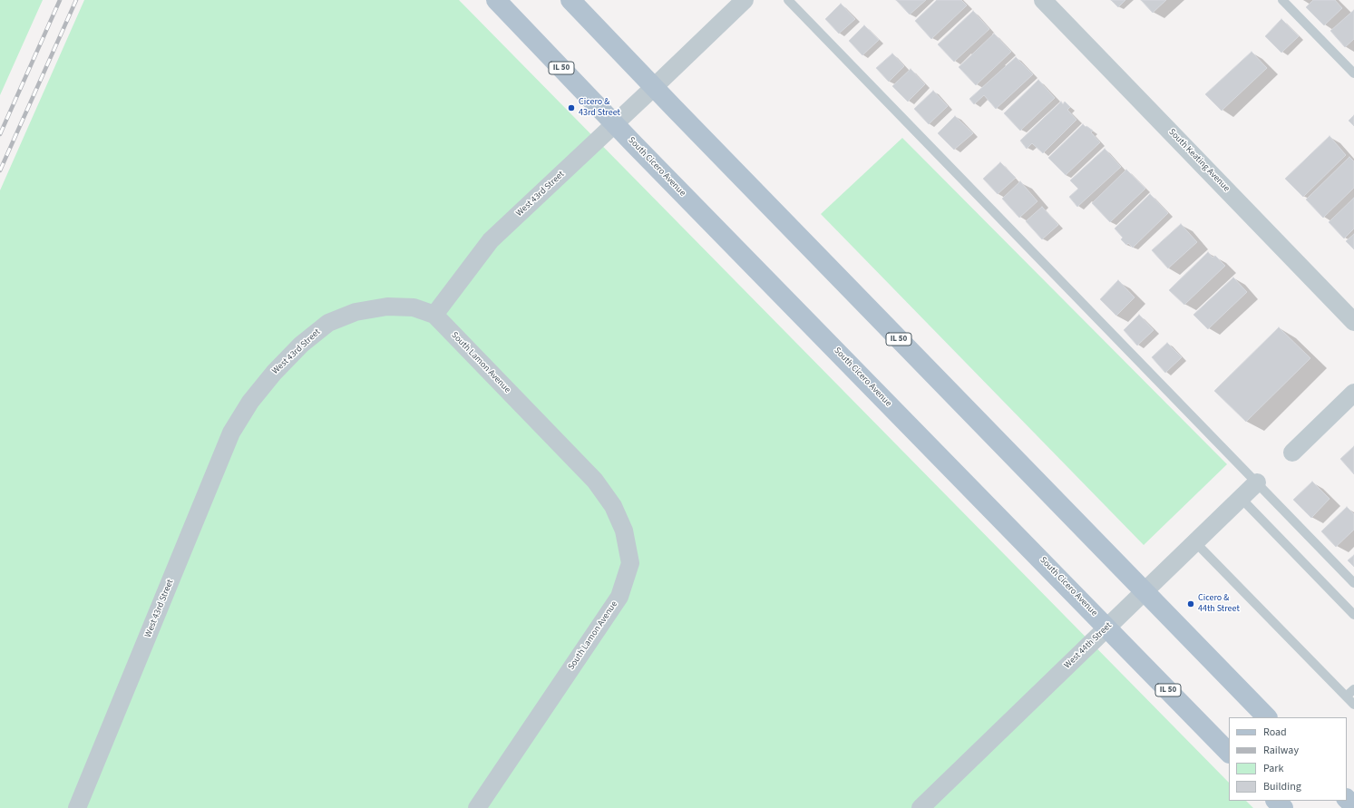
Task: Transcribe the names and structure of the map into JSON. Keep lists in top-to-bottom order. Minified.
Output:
{"streets":{"main road":["IL 50","South Cicero Avenue"],"street":["South Keating Avenue","West 43rd Street","South Lamon Avenue","West 44th Street"]},"crossings":[["IL 50","West 43rd Street"],["IL 50","West 44th Street"],["South Cicero Avenue","West 43rd Street"],["South Cicero Avenue","West 44th Street"],["West 43rd Street","South Lamon Avenue"]],"places":["Cicero & 43rd Street","Cicero & 44th Street"],"legend":["Road","Railway","Park","Building"]}
